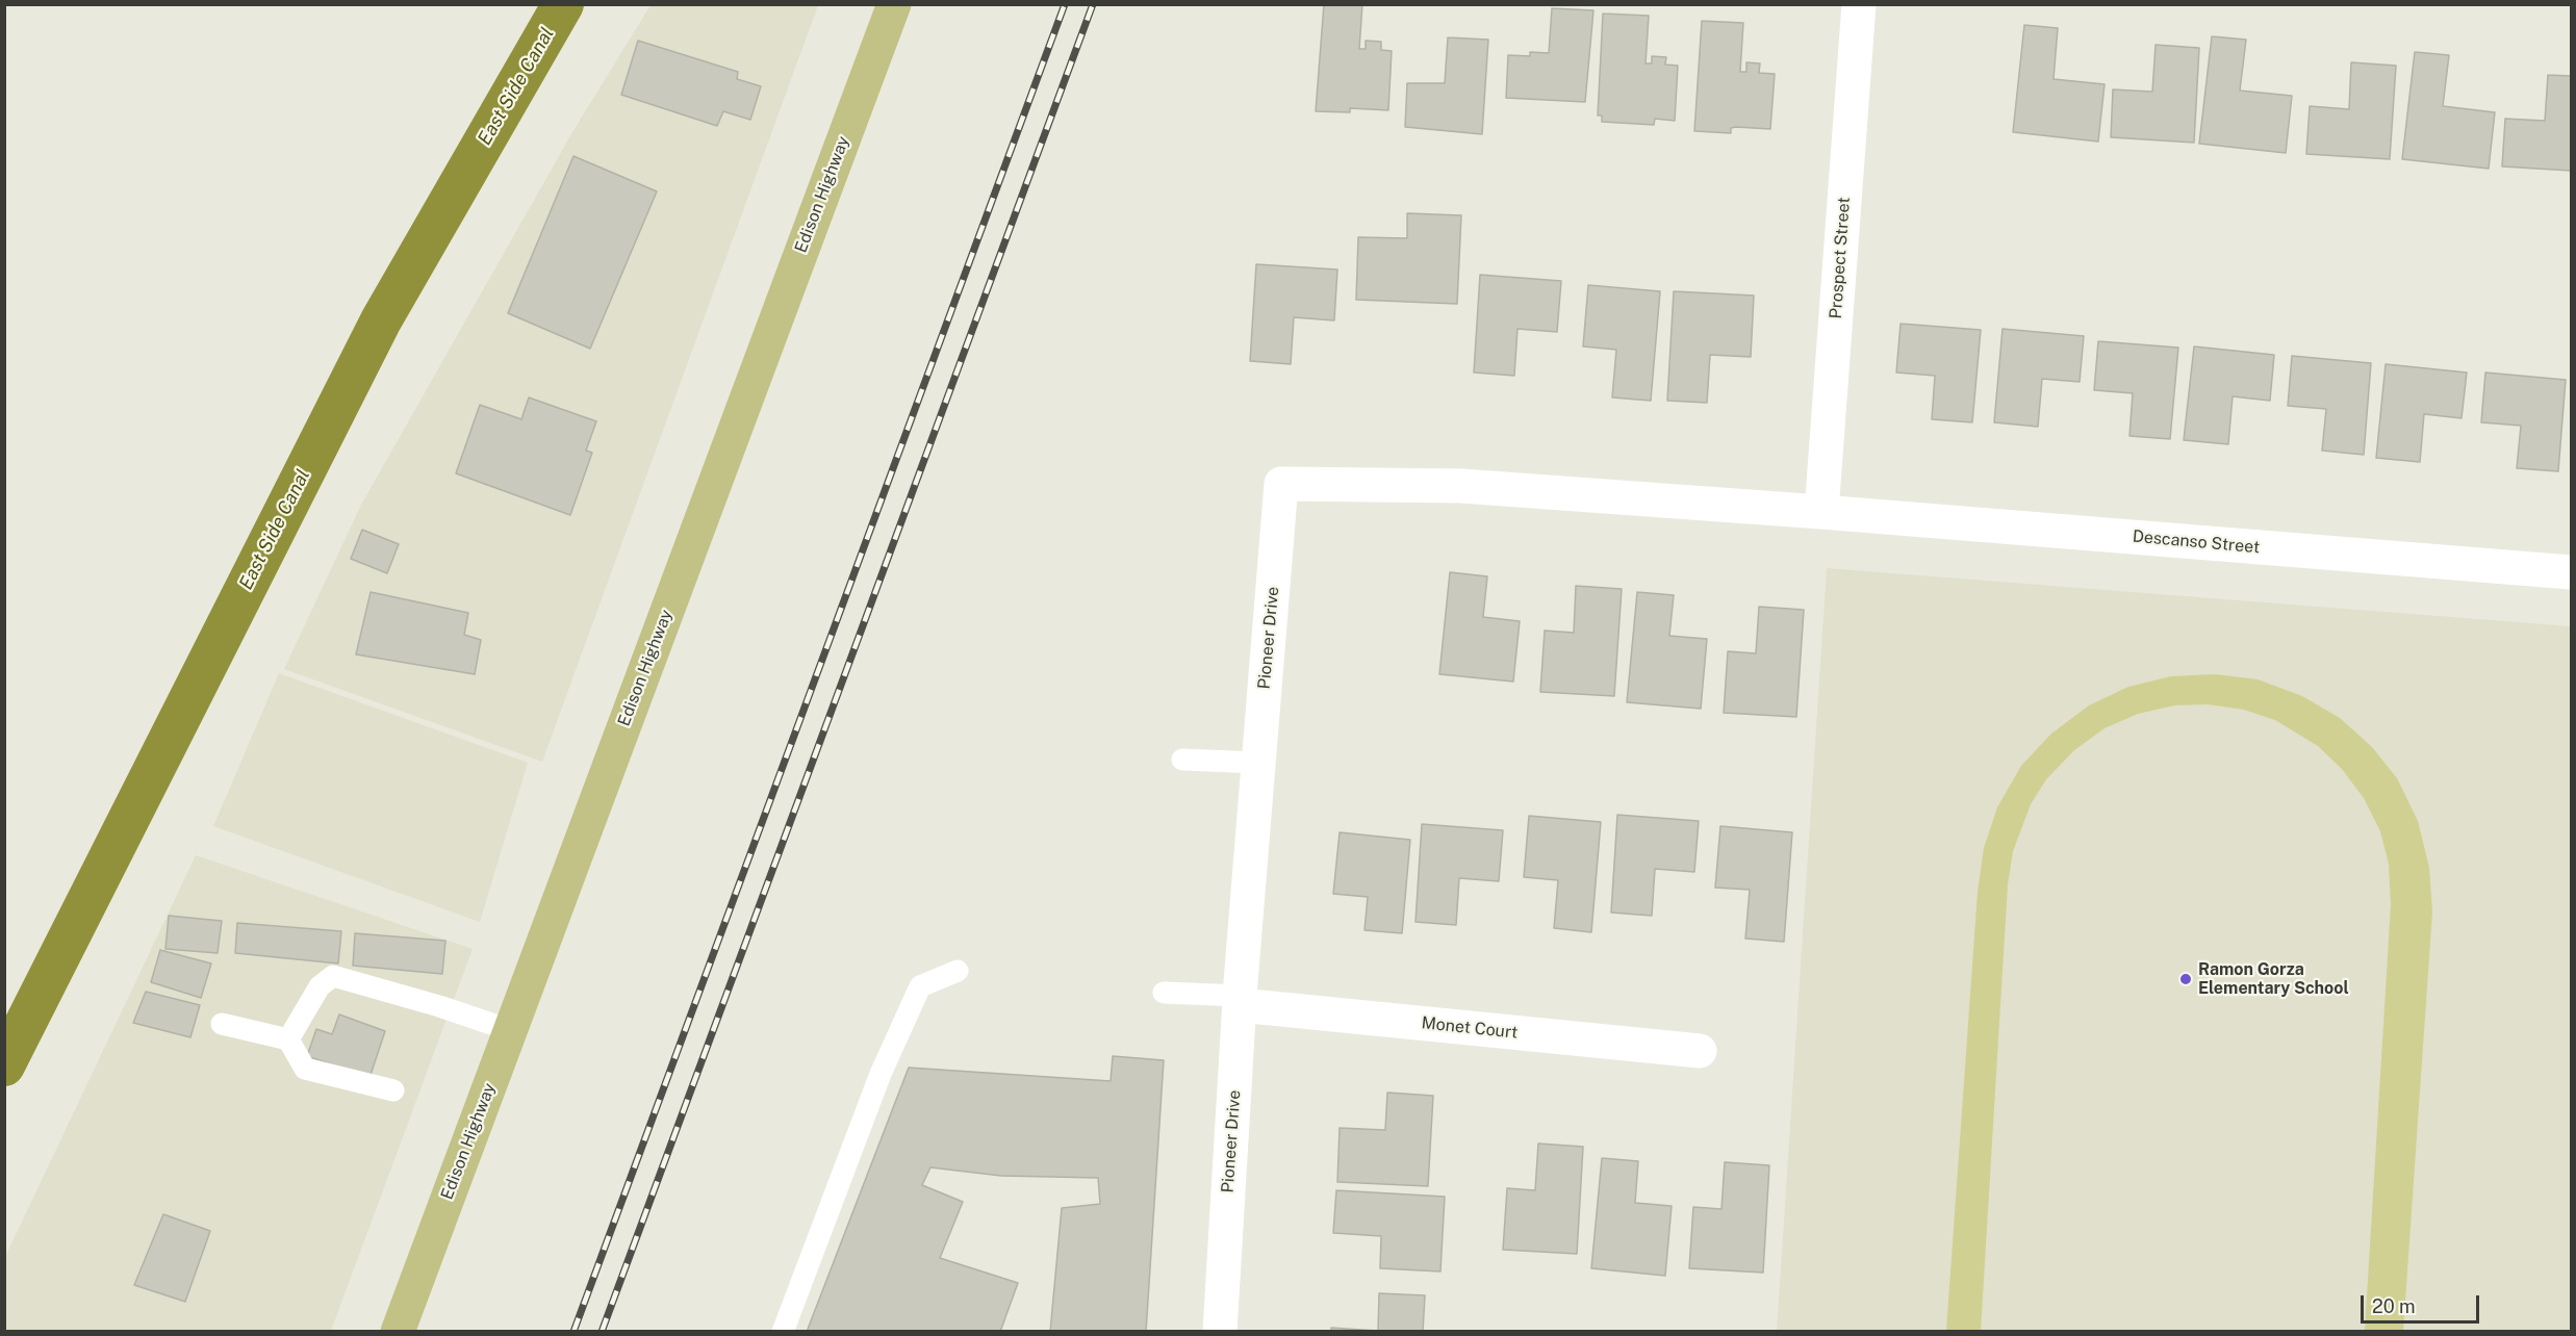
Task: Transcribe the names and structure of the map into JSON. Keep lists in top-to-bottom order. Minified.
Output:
{"streets":{"main road":["Edison Highway"],"street":["Prospect Street","Descanso Street","Pioneer Drive","Monet Court"]},"crossings":[["Prospect Street","Descanso Street"],["Prospect Street","Pioneer Drive"],["Descanso Street","Pioneer Drive"],["Pioneer Drive","Monet Court"]],"water":["East Side Canal"],"places":["Ramon Gorza Elementary School"],"scale_bar":"20 m"}
